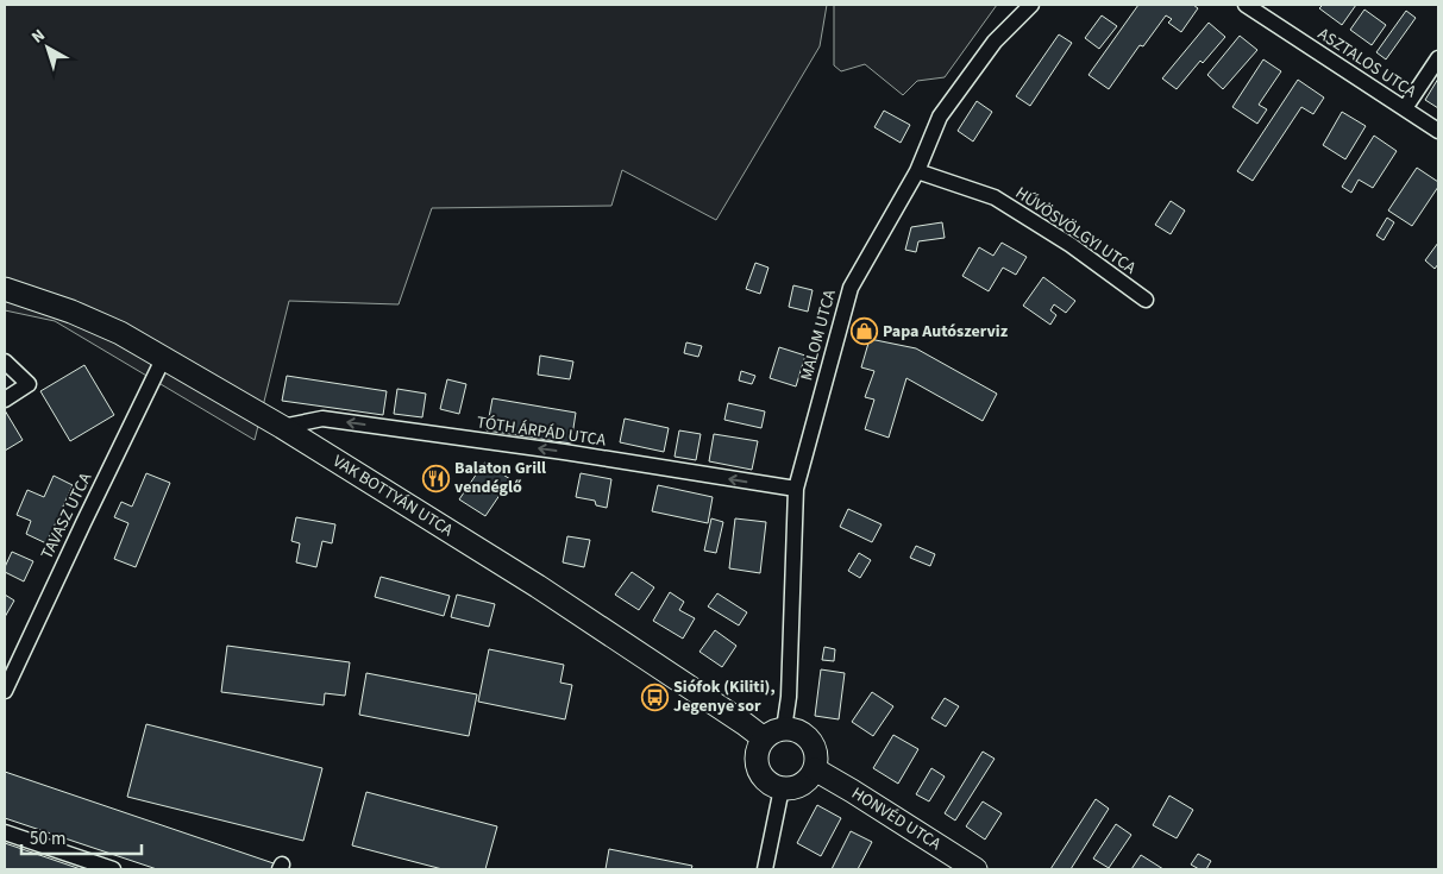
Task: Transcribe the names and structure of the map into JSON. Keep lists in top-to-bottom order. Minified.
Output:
{"streets":{"main road":["VAK BOTTYÁN UTCA","HONVÉD UTCA"],"street":["ASZTALOS UTCA","HŰVÖSVÖLGYI UTCA","MALOM UTCA","TÓTH ÁRPÁD UTCA","TAVASZ UTCA"]},"crossings":[["HŰVÖSVÖLGYI UTCA","MALOM UTCA"],["MALOM UTCA","TÓTH ÁRPÁD UTCA"],["MALOM UTCA","VAK BOTTYÁN UTCA"],["MALOM UTCA","HONVÉD UTCA"],["TÓTH ÁRPÁD UTCA","VAK BOTTYÁN UTCA"],["VAK BOTTYÁN UTCA","TAVASZ UTCA"],["VAK BOTTYÁN UTCA","HONVÉD UTCA"]],"one_way":["TÓTH ÁRPÁD UTCA"],"places":{"shop":["Papa Autószerviz"],"restaurant":["Balaton Grill vendéglő"],"bus stop":["Siófok (Kiliti), Jegenye sor"]},"scale_bar":"50 m","north":"top left"}
